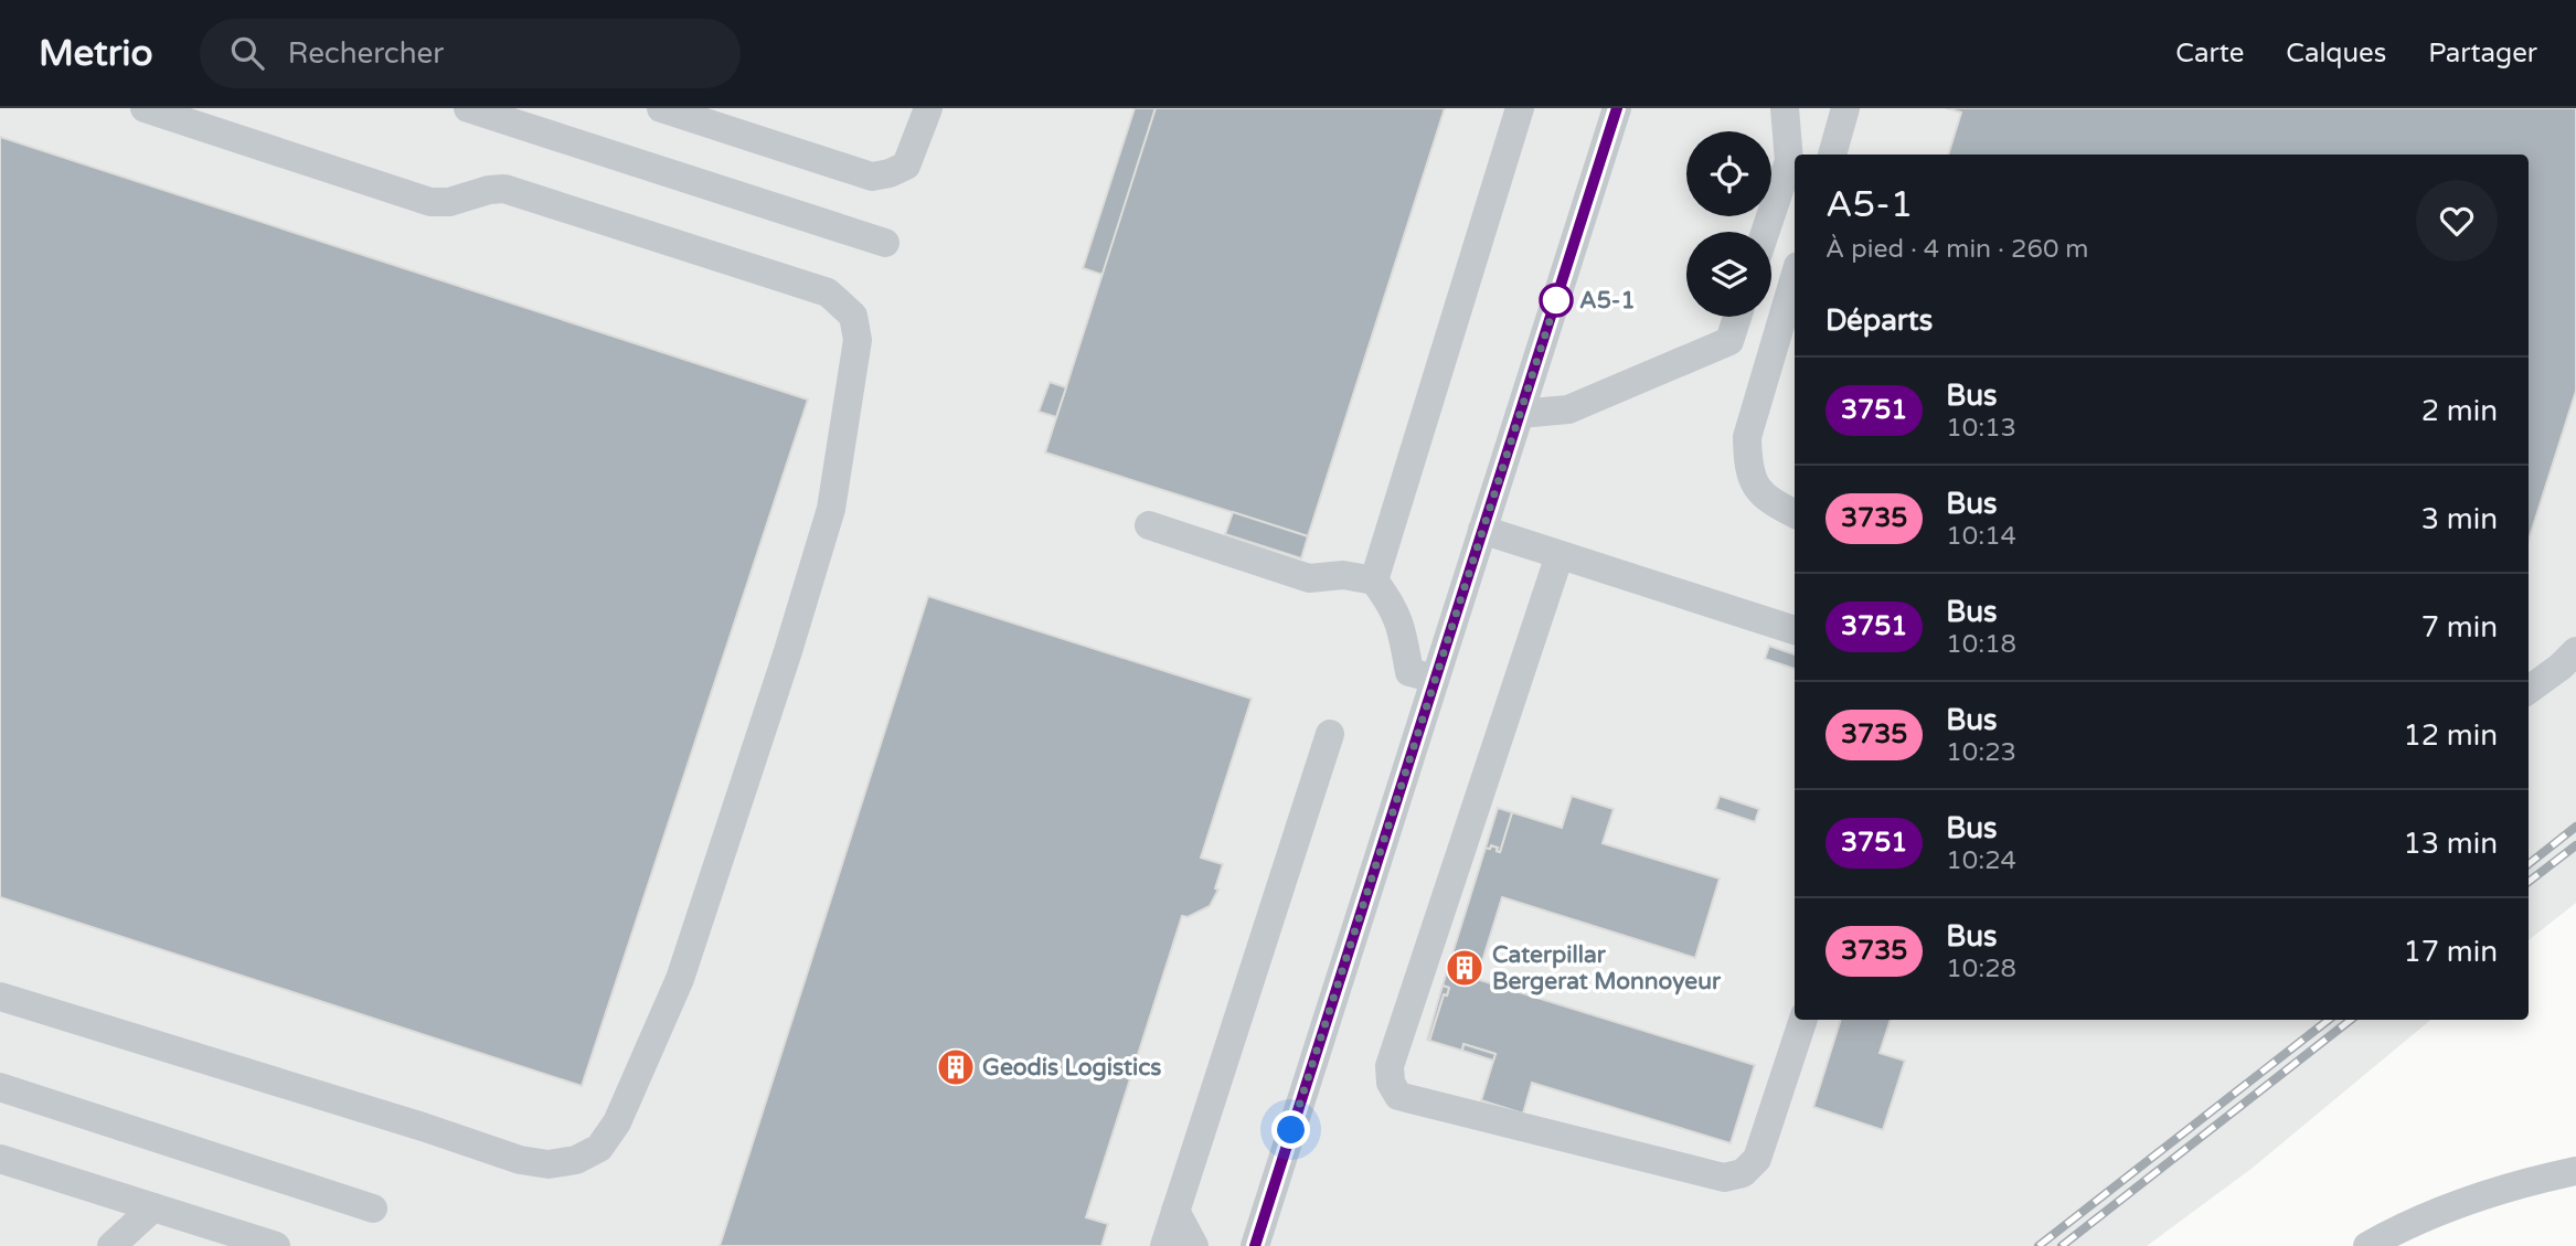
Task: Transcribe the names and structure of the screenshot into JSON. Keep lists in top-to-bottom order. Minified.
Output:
{"places":{"other":["A5-1"],"building":["Caterpillar Bergerat Monnoyeur","Geodis Logistics"]},"lines":["bus line 3751"],"page":{"header":"Metrio","search":"Rechercher","nav":["Carte","Calques","Partager"],"heading":[["A5-1","À pied · 4 min · 260 m"],"Départs"],"list":[{"mark":"3751","name":"Bus","note":"10:13","value":"2 min"},{"mark":"3735","name":"Bus","note":"10:14","value":"3 min"},{"mark":"3751","name":"Bus","note":"10:18","value":"7 min"},{"mark":"3735","name":"Bus","note":"10:23","value":"12 min"},{"mark":"3751","name":"Bus","note":"10:24","value":"13 min"},{"mark":"3735","name":"Bus","note":"10:28","value":"17 min"}]}}
